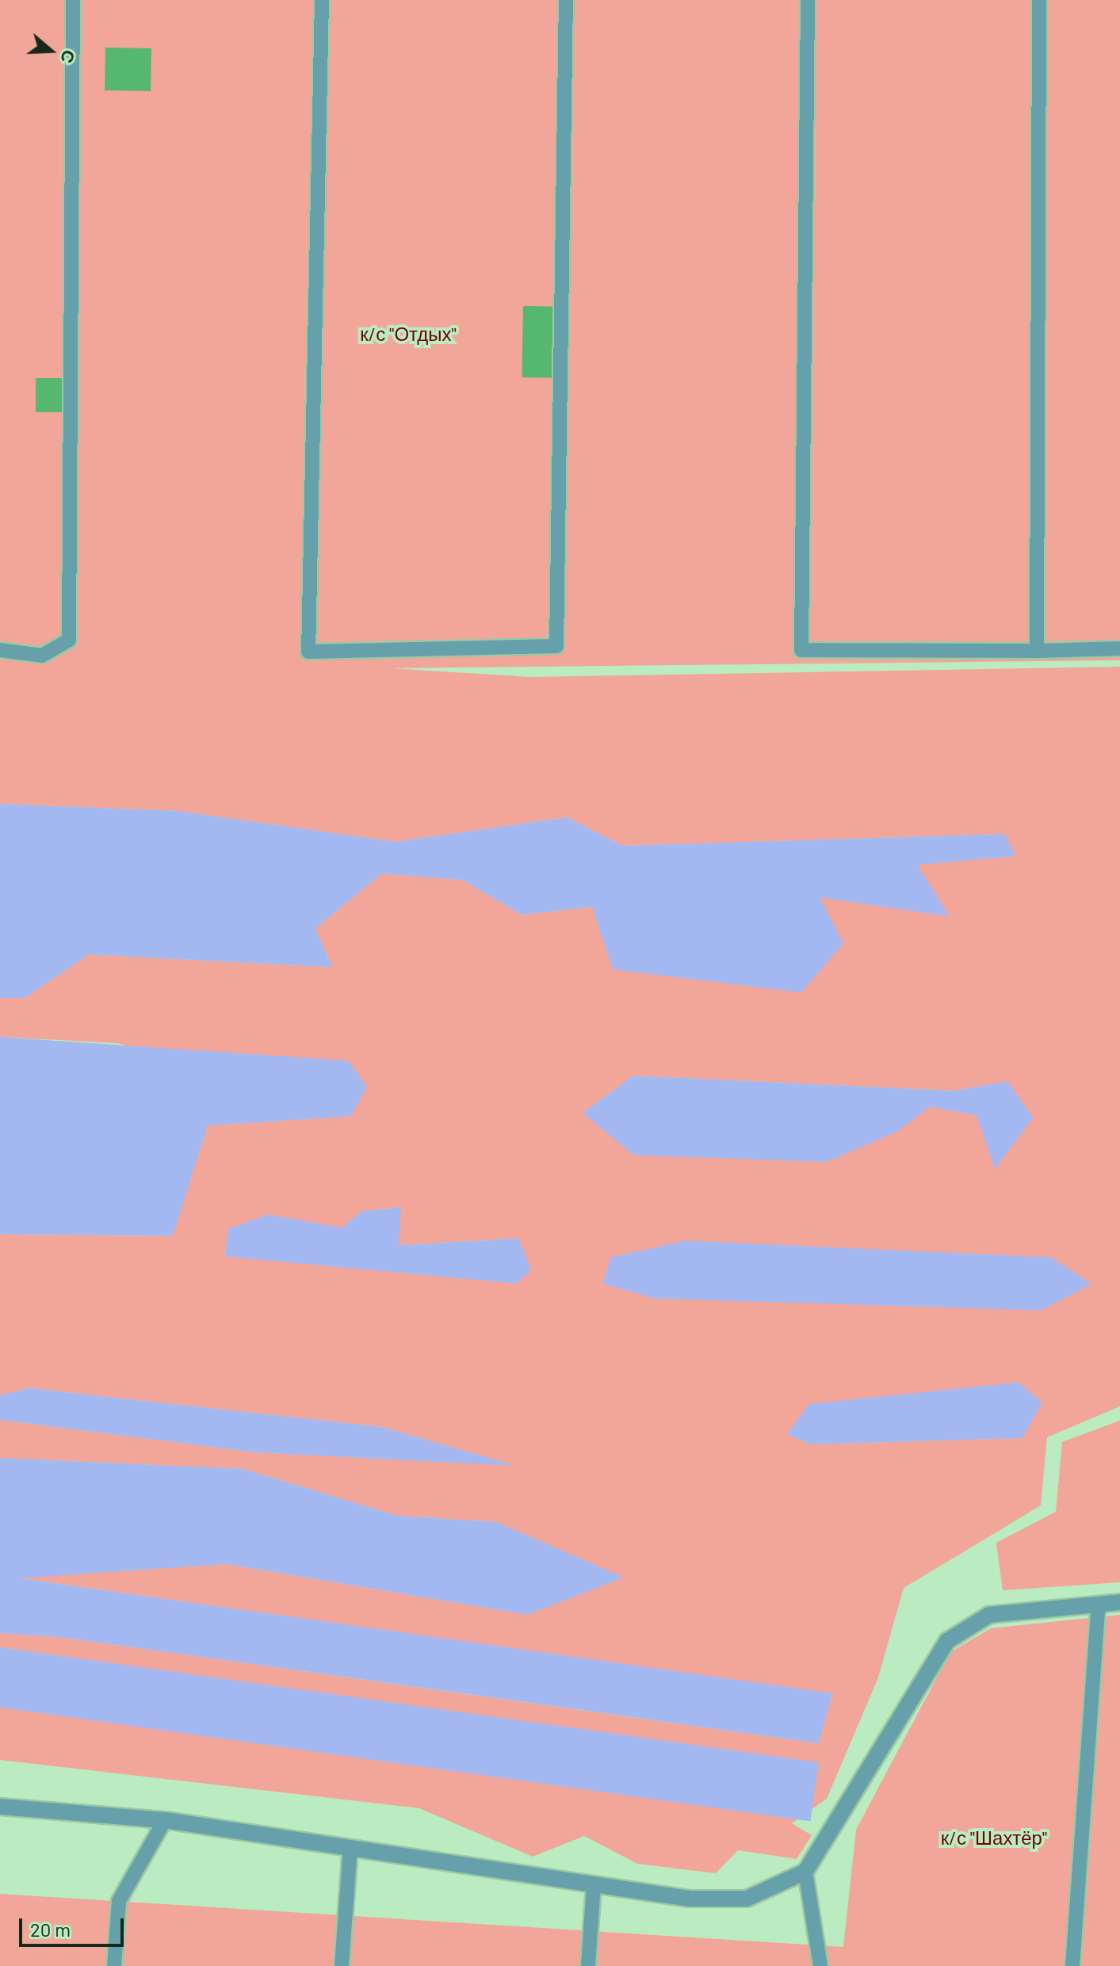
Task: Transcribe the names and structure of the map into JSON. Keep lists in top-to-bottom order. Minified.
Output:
{"parks":["к/с \"Отдых\"","к/с \"Шахтёр\""],"scale_bar":"20 m","north":"right"}
